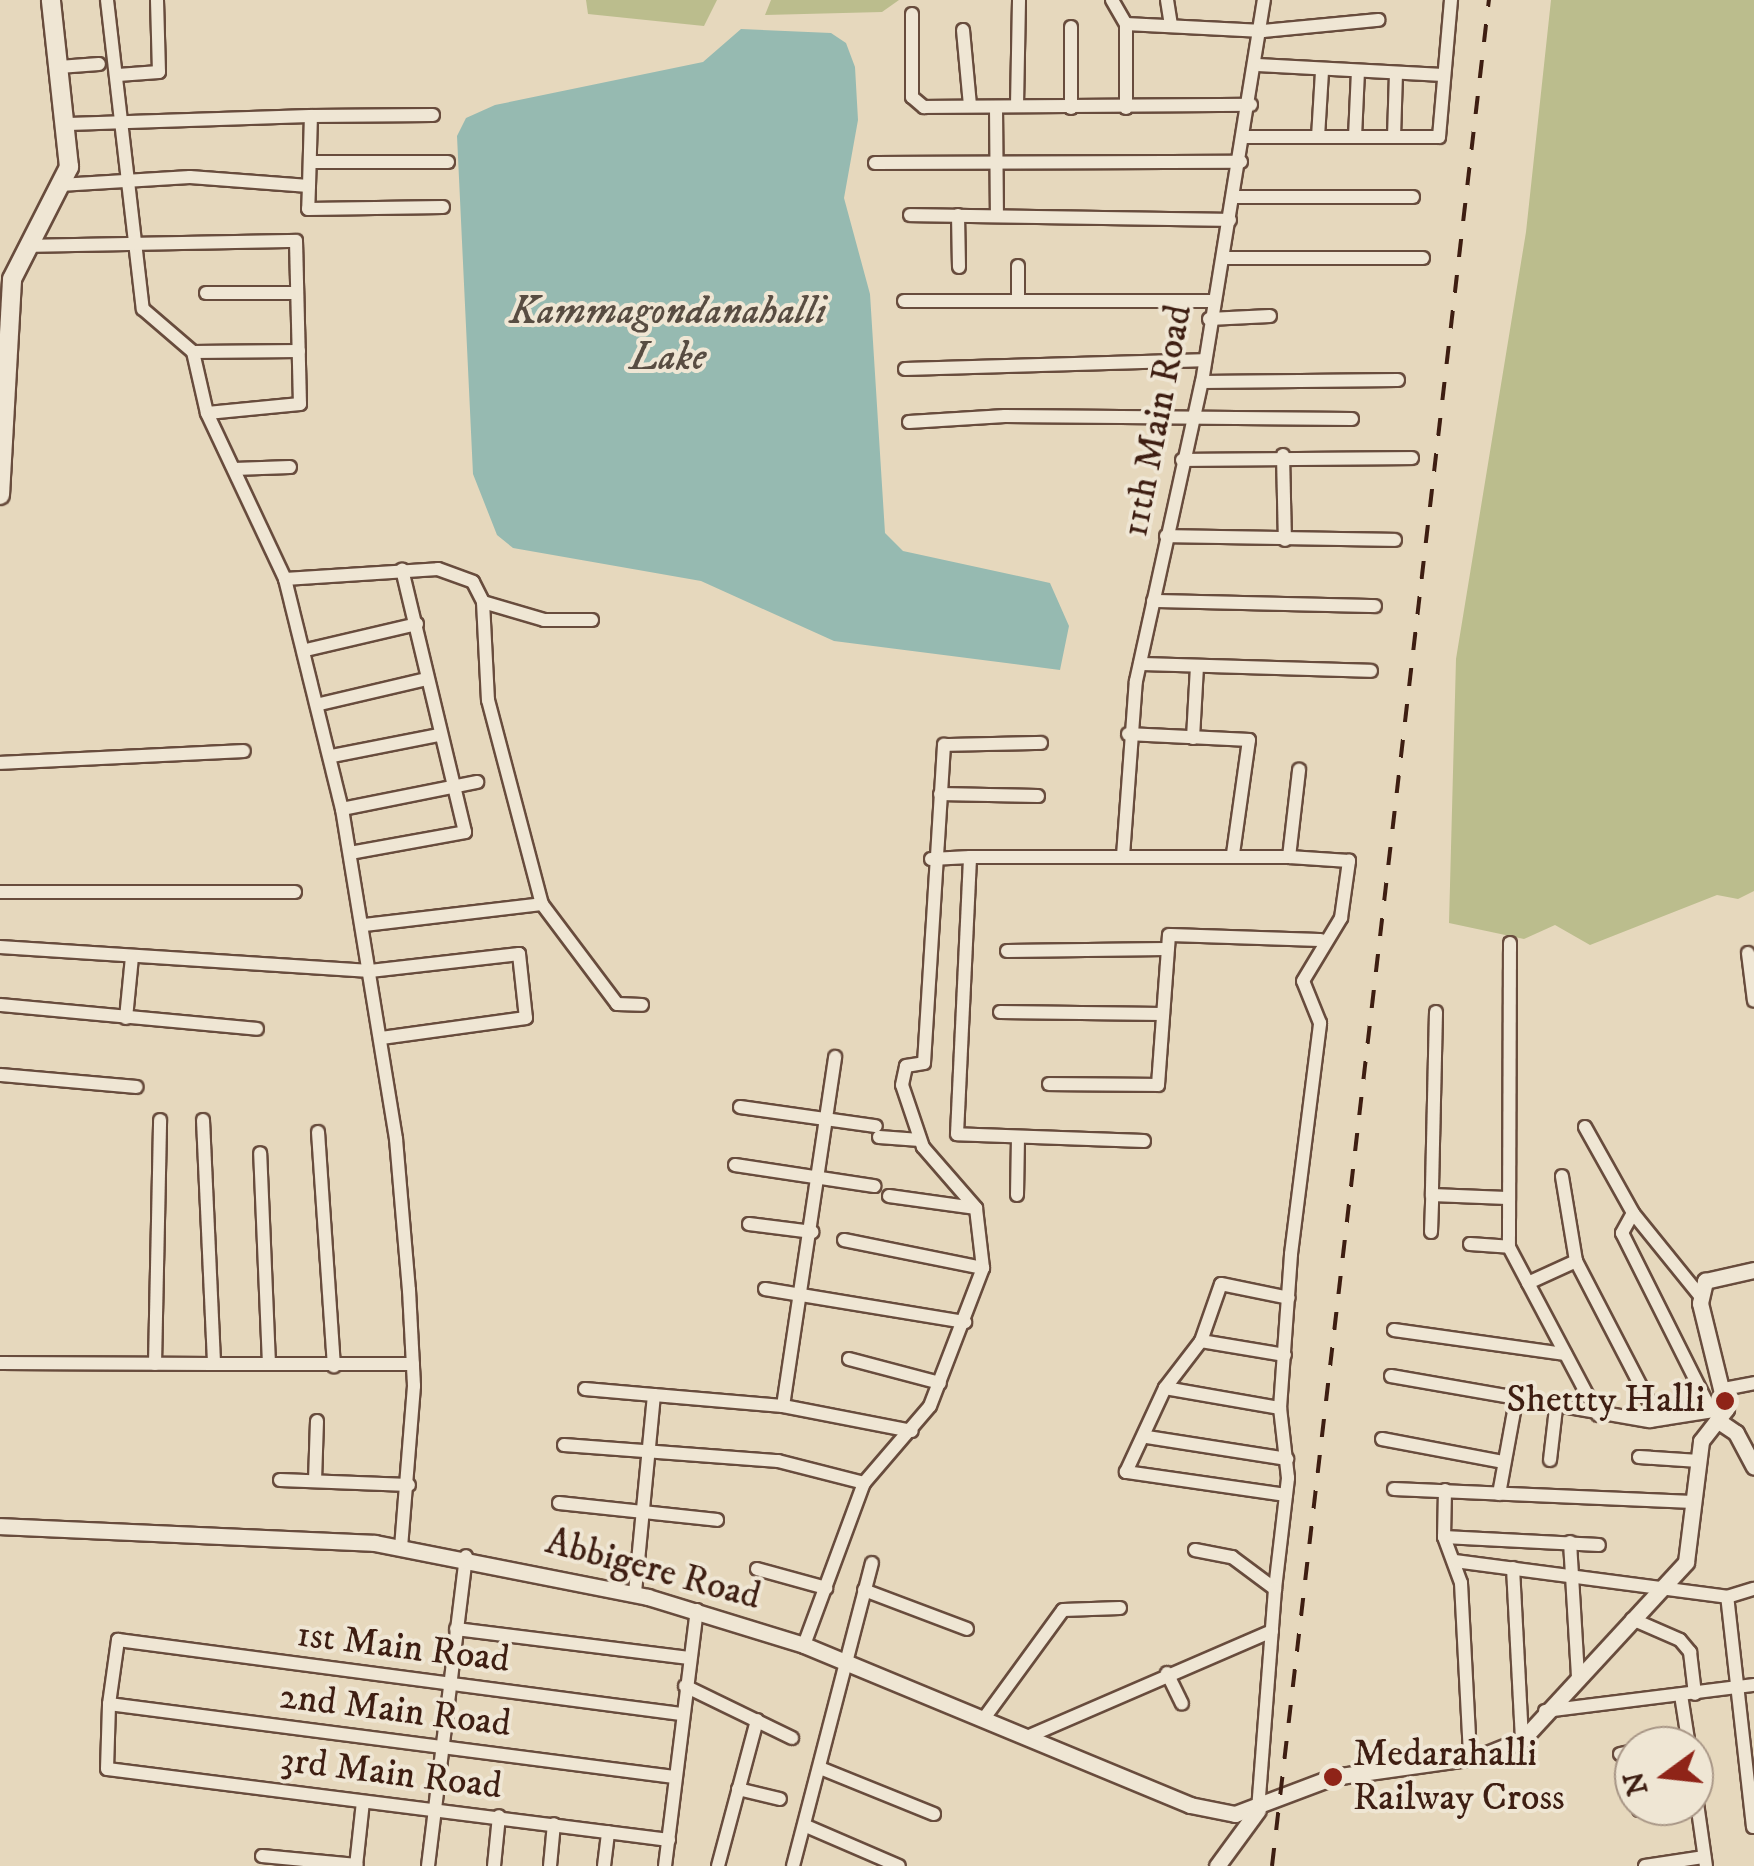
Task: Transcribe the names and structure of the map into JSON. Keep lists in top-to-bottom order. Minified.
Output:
{"streets":{"street":["11th Main Road","Abbigere Road","1st Main Road","2nd Main Road","3rd Main Road"]},"crossings":[["1st Main Road","2nd Main Road"],["1st Main Road","3rd Main Road"],["2nd Main Road","3rd Main Road"]],"water":["Kammagondanahalli Lake"],"places":["Shettty Halli","Medarahalli Railway Cross"],"north":"left"}
